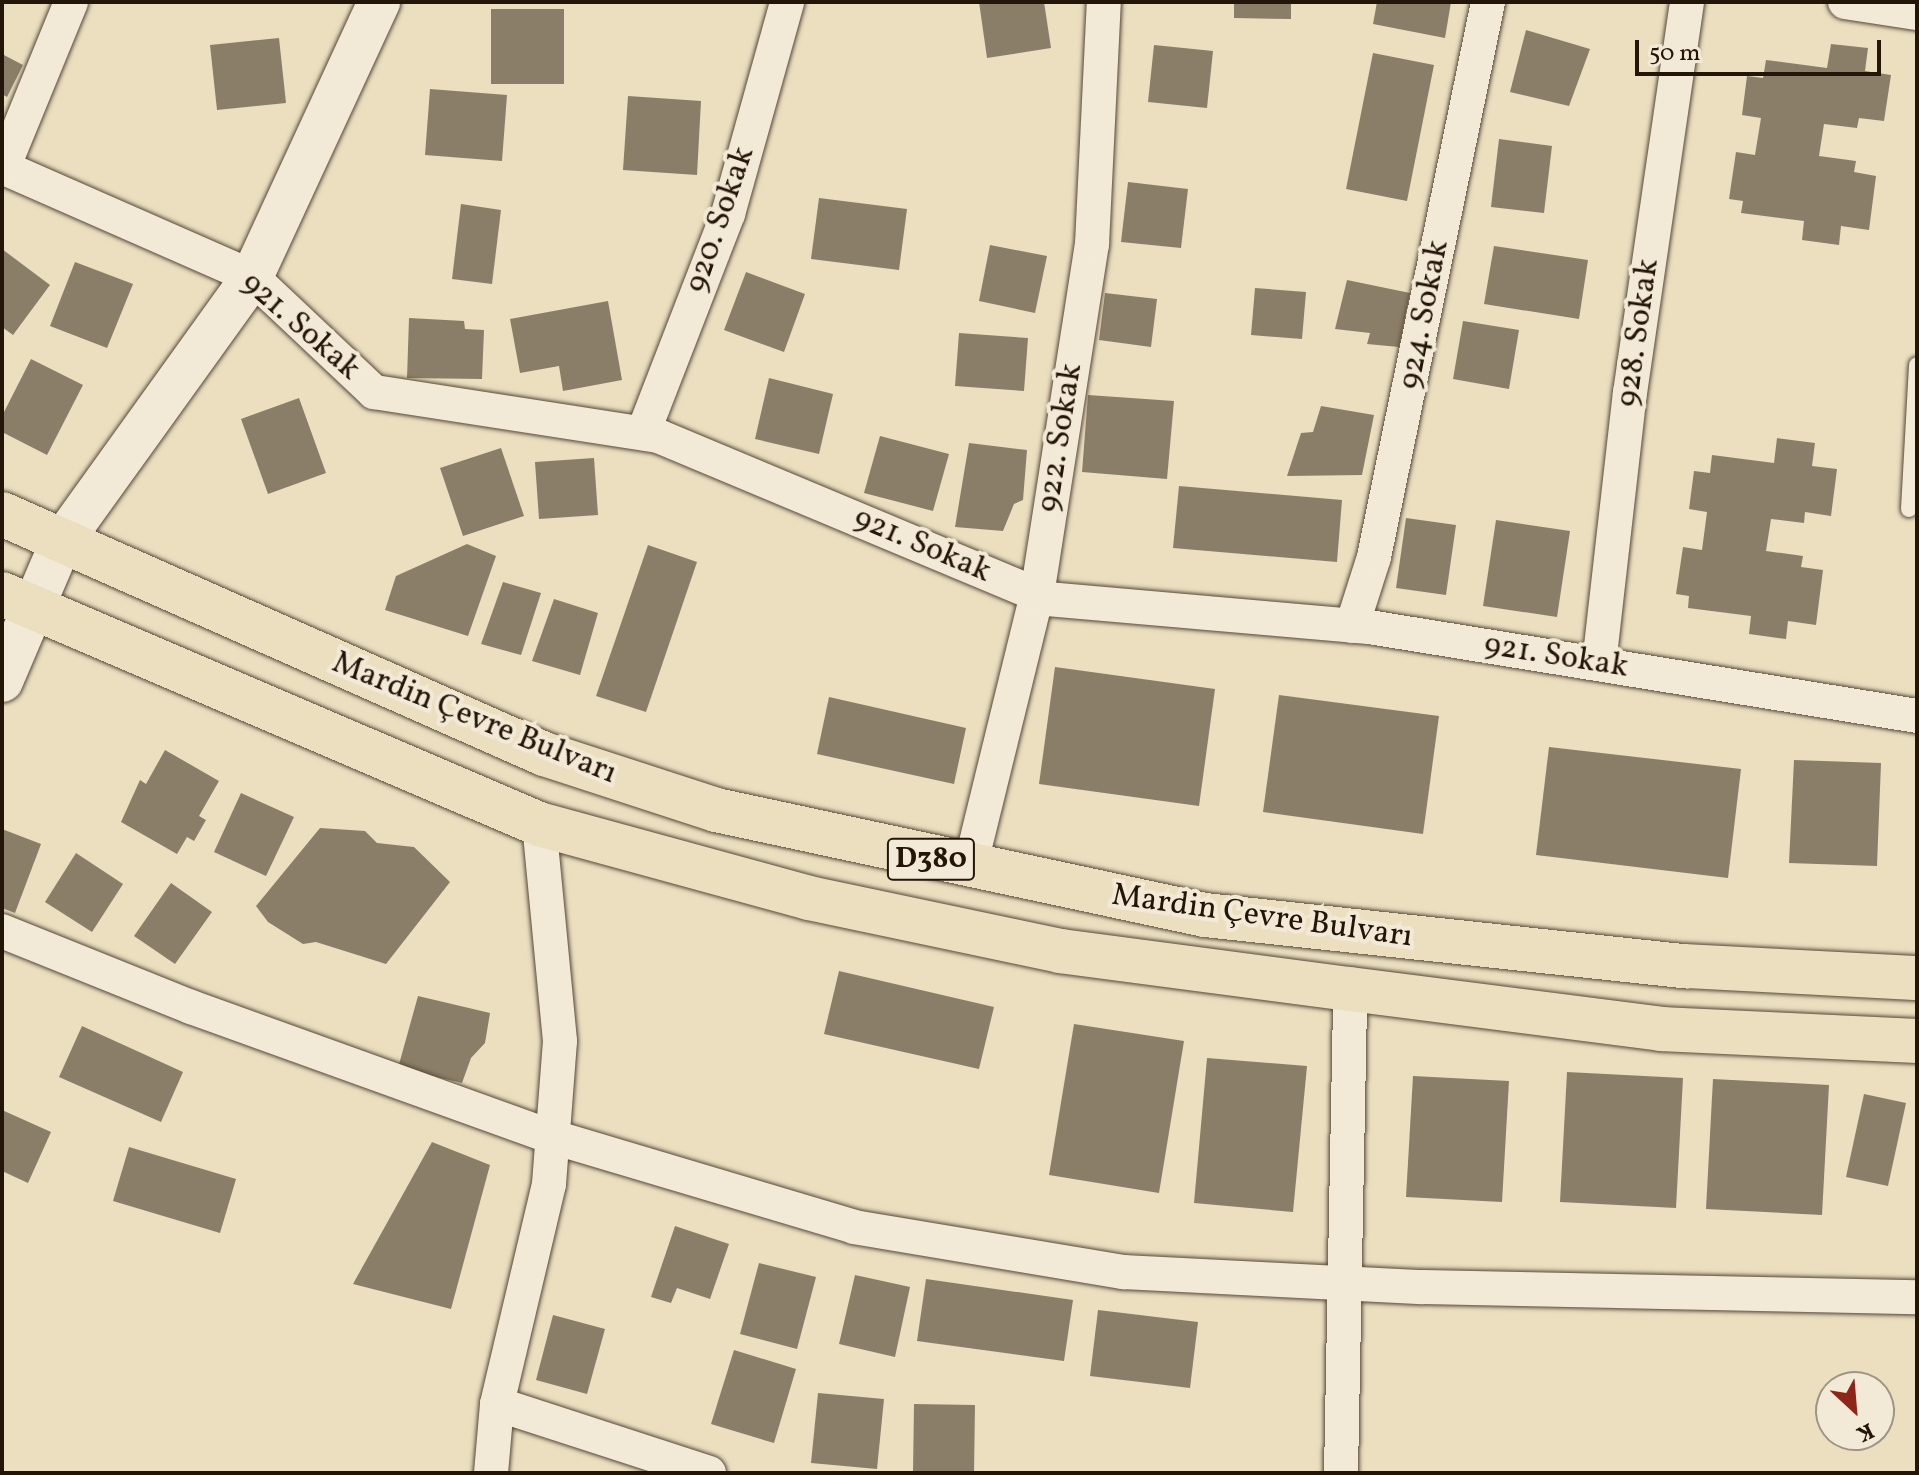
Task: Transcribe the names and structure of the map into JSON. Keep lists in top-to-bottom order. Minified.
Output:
{"streets":{"main road":["Mardin Çevre Bulvarı","D380"],"street":["920. Sokak","924. Sokak","921. Sokak","928. Sokak","922. Sokak"]},"crossings":[["920. Sokak","921. Sokak"],["924. Sokak","921. Sokak"],["921. Sokak","928. Sokak"],["921. Sokak","922. Sokak"],["922. Sokak","Mardin Çevre Bulvarı"]],"scale_bar":"50 m","north":"bottom right"}
